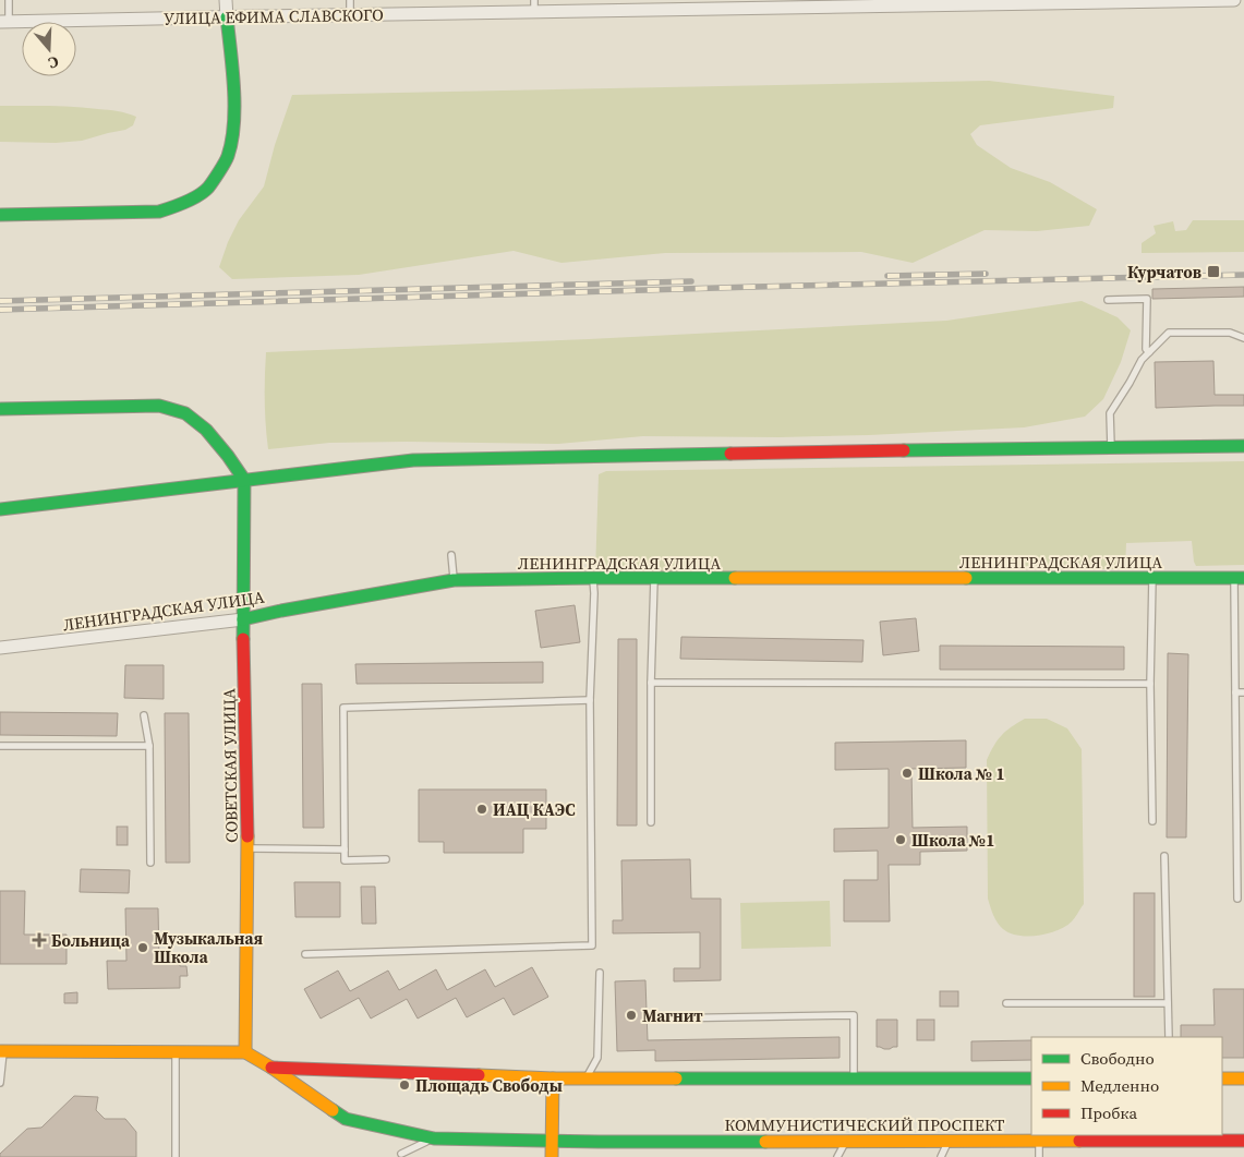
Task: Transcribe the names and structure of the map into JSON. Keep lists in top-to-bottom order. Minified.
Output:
{"streets":{"main road":["ЛЕНИНГРАДСКАЯ УЛИЦА","СОВЕТСКАЯ УЛИЦА","КОММУНИСТИЧЕСКИЙ ПРОСПЕКТ"],"street":["УЛИЦА ЕФИМА СЛАВСКОГО"]},"crossings":[["ЛЕНИНГРАДСКАЯ УЛИЦА","СОВЕТСКАЯ УЛИЦА"],["СОВЕТСКАЯ УЛИЦА","КОММУНИСТИЧЕСКИЙ ПРОСПЕКТ"]],"places":{"transit":["Курчатов"],"other":["Школа № 1","ИАЦ КАЭС","Школа №1","Музыкальная Школа","Магнит","Площадь Свободы"],"health":["Больница"]},"legend":["Свободно","Медленно","Пробка"],"north":"bottom"}
